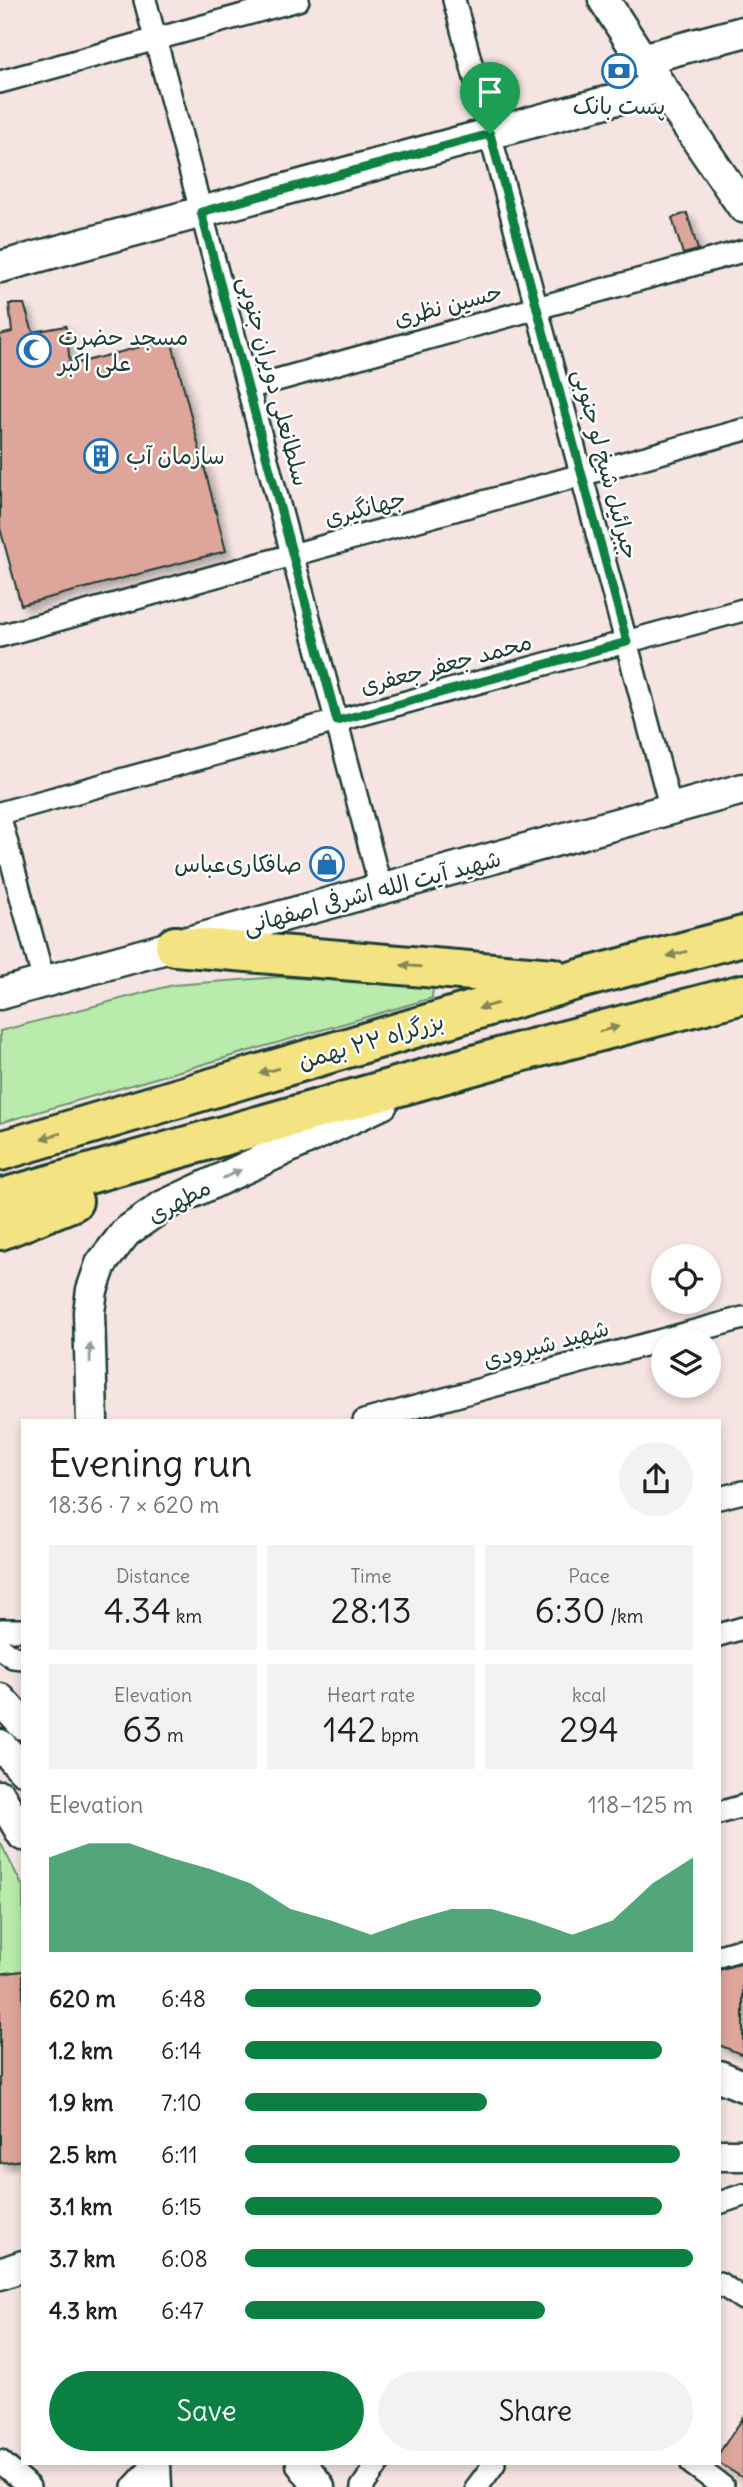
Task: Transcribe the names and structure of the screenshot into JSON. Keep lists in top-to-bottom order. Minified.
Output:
{"streets":{"highway":["بزرگراه ۲۲ بهمن"],"main road":["شهید آیت الله اشرفی اصفهانی","مطهری"],"street":["حسین نظری","سلطانعلی دویران جنوبی","جبرائیل شیخ لو جنوبی","جهانگیری","محمد جعفر جعفری","شهید شیرودی"]},"crossings":[["حسین نظری","سلطانعلی دویران جنوبی"],["حسین نظری","جبرائیل شیخ لو جنوبی"],["سلطانعلی دویران جنوبی","جهانگیری"],["سلطانعلی دویران جنوبی","محمد جعفر جعفری"],["سلطانعلی دویران جنوبی","شهید آیت الله اشرفی اصفهانی"],["جبرائیل شیخ لو جنوبی","جهانگیری"],["جبرائیل شیخ لو جنوبی","محمد جعفر جعفری"],["جبرائیل شیخ لو جنوبی","شهید آیت الله اشرفی اصفهانی"]],"one_way":["مطهری"],"places":{"bank":["پست بانک"],"mosque":["مسجد حضرت علی اکبر"],"building":["سازمان آب"],"shop":["صافکاری‌عباس"]},"page":{"heading":["Evening run","18:36 · 7 × 620 m"],"stats":[["Distance","4.34 km"],["Time","28:13"],["Pace","6:30 /km"],["Elevation","63 m"],["Heart rate","142 bpm"],["kcal","294"]],"chart":["Elevation","118–125 m"],"list":[{"name":"620 m","note":"6:48"},{"name":"1.2 km","note":"6:14"},{"name":"1.9 km","note":"7:10"},{"name":"2.5 km","note":"6:11"},{"name":"3.1 km","note":"6:15"},{"name":"3.7 km","note":"6:08"},{"name":"4.3 km","note":"6:47"}],"buttons":["Save","Share"]}}
